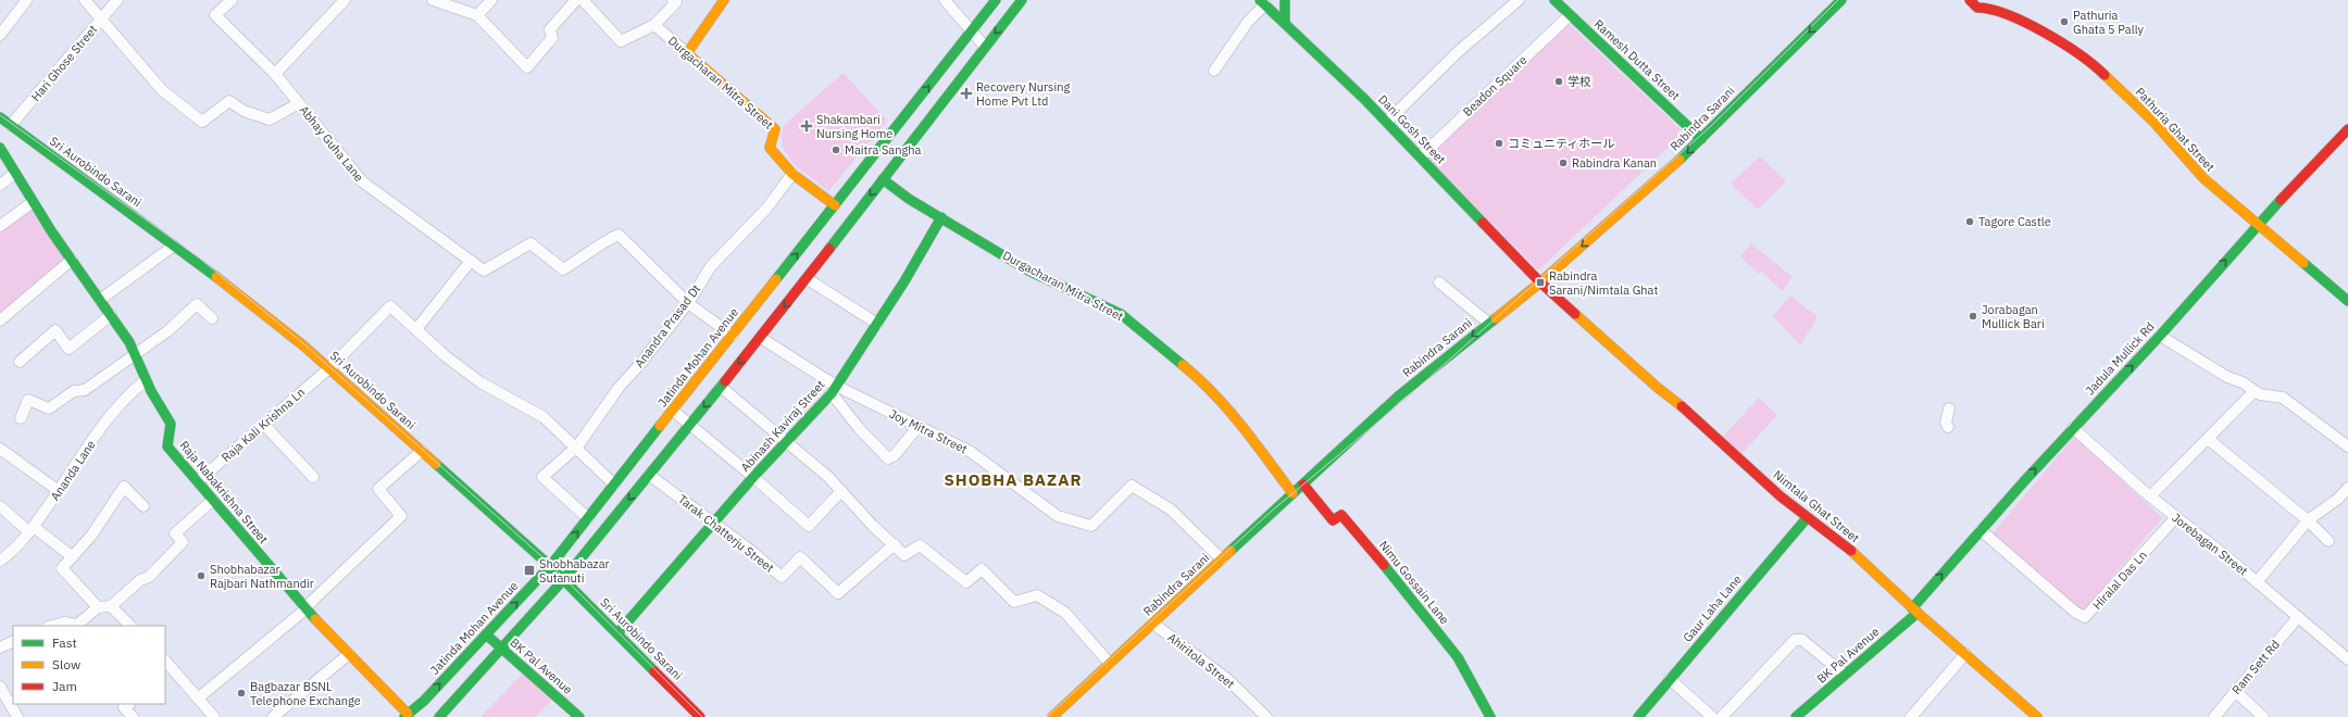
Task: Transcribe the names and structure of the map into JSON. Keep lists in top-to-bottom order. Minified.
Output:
{"streets":{"main road":["Ramesh Dutta Street","Durgacharan Mitra Street","Rabindra Sarani","Dani Gosh Street","Pathuria Ghat Street","Sri Aurobindo Sarani","Jatinda Mohan Avenue","Jadula Mullick Rd","Abinash Kaviraj Street","Raja Nabakrishna Street","Nimtala Ghat Street","Nimu Gossain Lane","Gaur Laha Lane","BK Pal Avenue"],"street":["Hari Ghose Street","Beadon Square","Abhay Guha Lane","Anandra Prasad Dt","Raja Kali Krishna Ln","Joy Mitra Street","Ananda Lane","Tarak Chatterju Street","Jorebagan Street","Hiralal Das Ln","Ahiritola Street","Ram Sett Rd"]},"crossings":[["Ramesh Dutta Street","Beadon Square"],["Ramesh Dutta Street","Rabindra Sarani"],["Hari Ghose Street","Sri Aurobindo Sarani"],["Durgacharan Mitra Street","Rabindra Sarani"],["Durgacharan Mitra Street","Anandra Prasad Dt"],["Durgacharan Mitra Street","Jatinda Mohan Avenue"],["Durgacharan Mitra Street","Abinash Kaviraj Street"],["Beadon Square","Dani Gosh Street"],["Rabindra Sarani","Dani Gosh Street"],["Rabindra Sarani","Joy Mitra Street"],["Rabindra Sarani","Nimtala Ghat Street"],["Rabindra Sarani","Nimu Gossain Lane"],["Rabindra Sarani","Ahiritola Street"],["Dani Gosh Street","Nimtala Ghat Street"],["Pathuria Ghat Street","Jadula Mullick Rd"],["Abhay Guha Lane","Anandra Prasad Dt"],["Sri Aurobindo Sarani","Jatinda Mohan Avenue"],["Sri Aurobindo Sarani","Raja Kali Krishna Ln"],["Sri Aurobindo Sarani","Abinash Kaviraj Street"],["Anandra Prasad Dt","Jatinda Mohan Avenue"],["Jatinda Mohan Avenue","Raja Nabakrishna Street"],["Jatinda Mohan Avenue","BK Pal Avenue"],["Jadula Mullick Rd","Nimtala Ghat Street"],["Jadula Mullick Rd","Jorebagan Street"],["Jadula Mullick Rd","Hiralal Das Ln"],["Jadula Mullick Rd","BK Pal Avenue"],["Raja Kali Krishna Ln","Raja Nabakrishna Street"],["Abinash Kaviraj Street","Joy Mitra Street"],["Abinash Kaviraj Street","Tarak Chatterju Street"],["Ananda Lane","Raja Nabakrishna Street"],["Nimtala Ghat Street","Gaur Laha Lane"],["Nimtala Ghat Street","BK Pal Avenue"],["Jorebagan Street","Hiralal Das Ln"],["Jorebagan Street","Ram Sett Rd"]],"one_way":["Rabindra Sarani","Jadula Mullick Rd"],"districts":["SHOBHA BAZAR"],"places":{"other":["Pathuria Ghata 5 Pally","学校","コミュニティホール","Maitra Sangha","Rabindra Kanan","Tagore Castle","Jorabagan Mullick Bari","Shobhabazar Rajbari Nathmandir","Bagbazar BSNL Telephone Exchange"],"health":["Recovery Nursing Home Pvt Ltd","Shakambari Nursing Home"],"transit":["Rabindra Sarani/Nimtala Ghat","Shobhabazar Sutanuti"]},"legend":["Fast","Slow","Jam"]}
